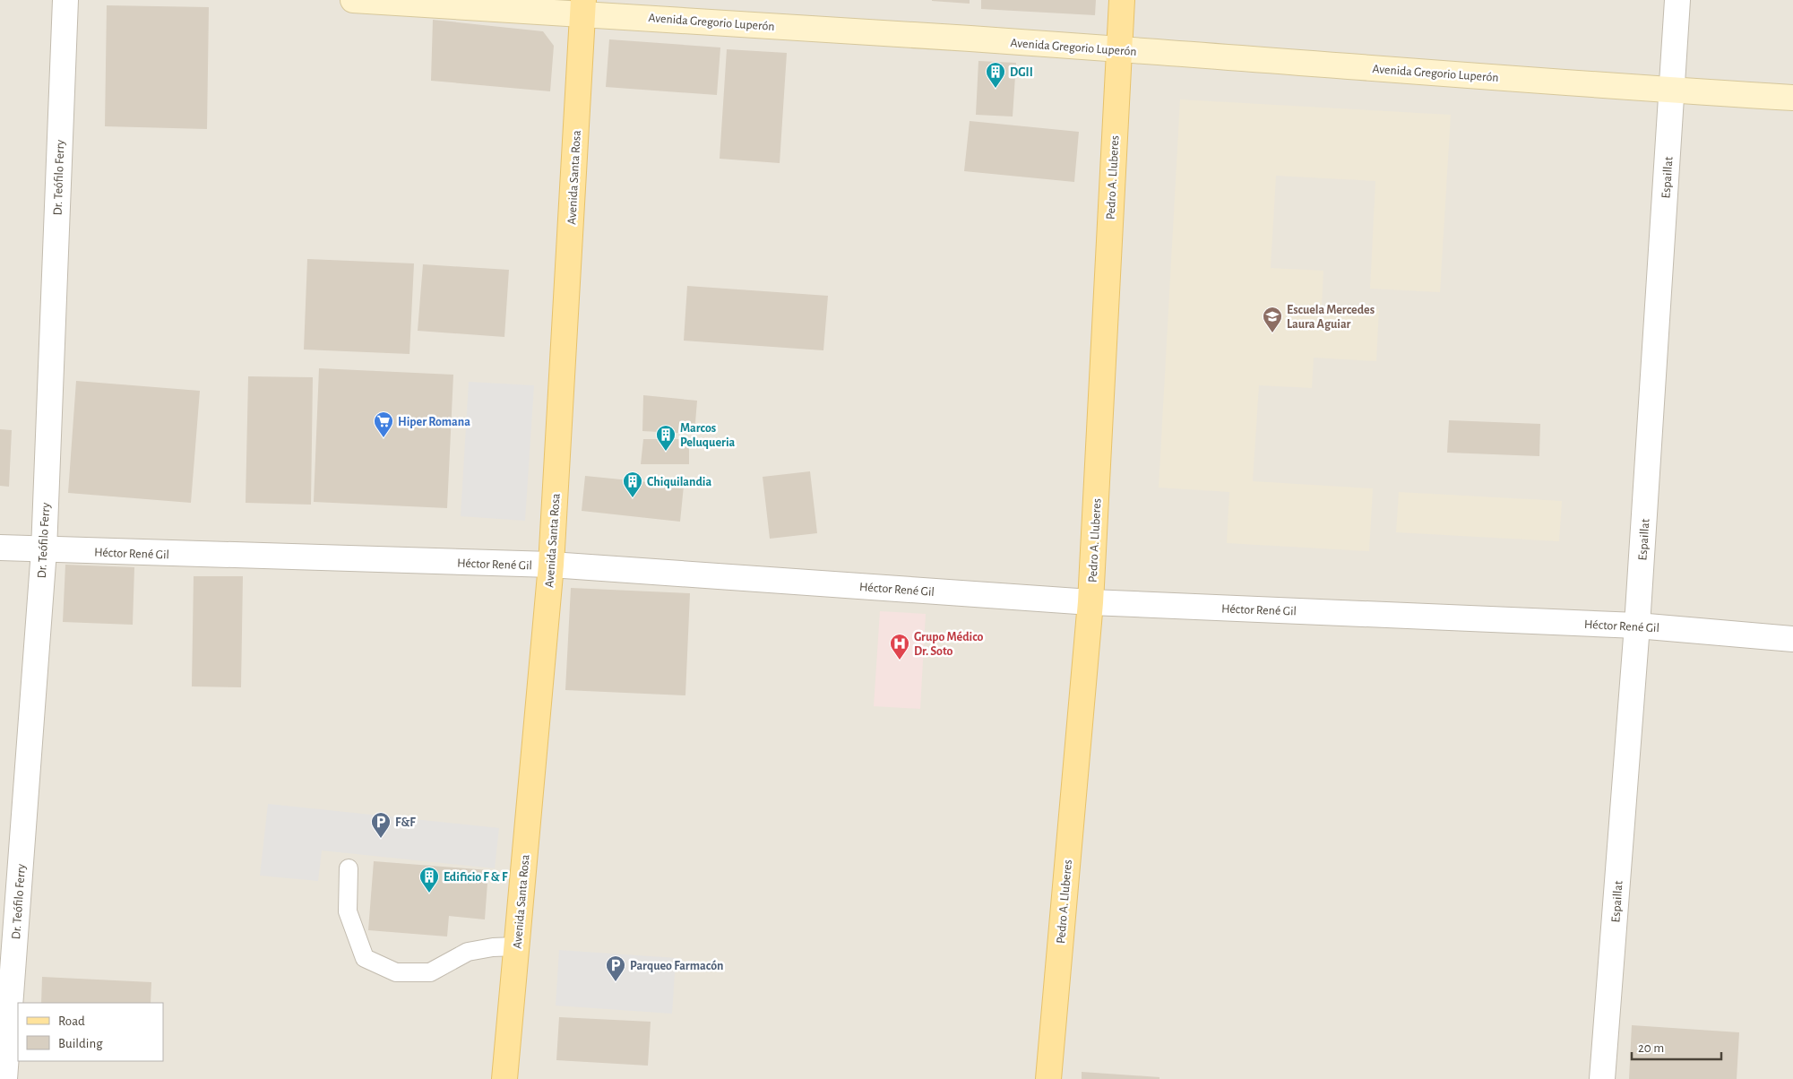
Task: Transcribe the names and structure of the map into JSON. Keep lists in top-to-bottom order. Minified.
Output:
{"streets":{"main road":["Avenida Gregorio Luperón","Avenida Santa Rosa","Pedro A. Lluberes"],"street":["Dr. Teófilo Ferry","Espaillat","Héctor René Gil"]},"crossings":[["Avenida Gregorio Luperón","Avenida Santa Rosa"],["Avenida Gregorio Luperón","Pedro A. Lluberes"],["Avenida Gregorio Luperón","Espaillat"],["Dr. Teófilo Ferry","Héctor René Gil"],["Avenida Santa Rosa","Héctor René Gil"],["Pedro A. Lluberes","Héctor René Gil"],["Espaillat","Héctor René Gil"]],"places":{"building":["DGII","Marcos Peluqueria","Chiquilandia","Edificio F & F"],"school or university":["Escuela Mercedes Laura Aguiar"],"supermarket":["Hiper Romana"],"hospital":["Grupo Médico Dr. Soto"],"parking":["F&F","Parqueo Farmacón"]},"legend":["Road","Building"],"scale_bar":"20 m"}
